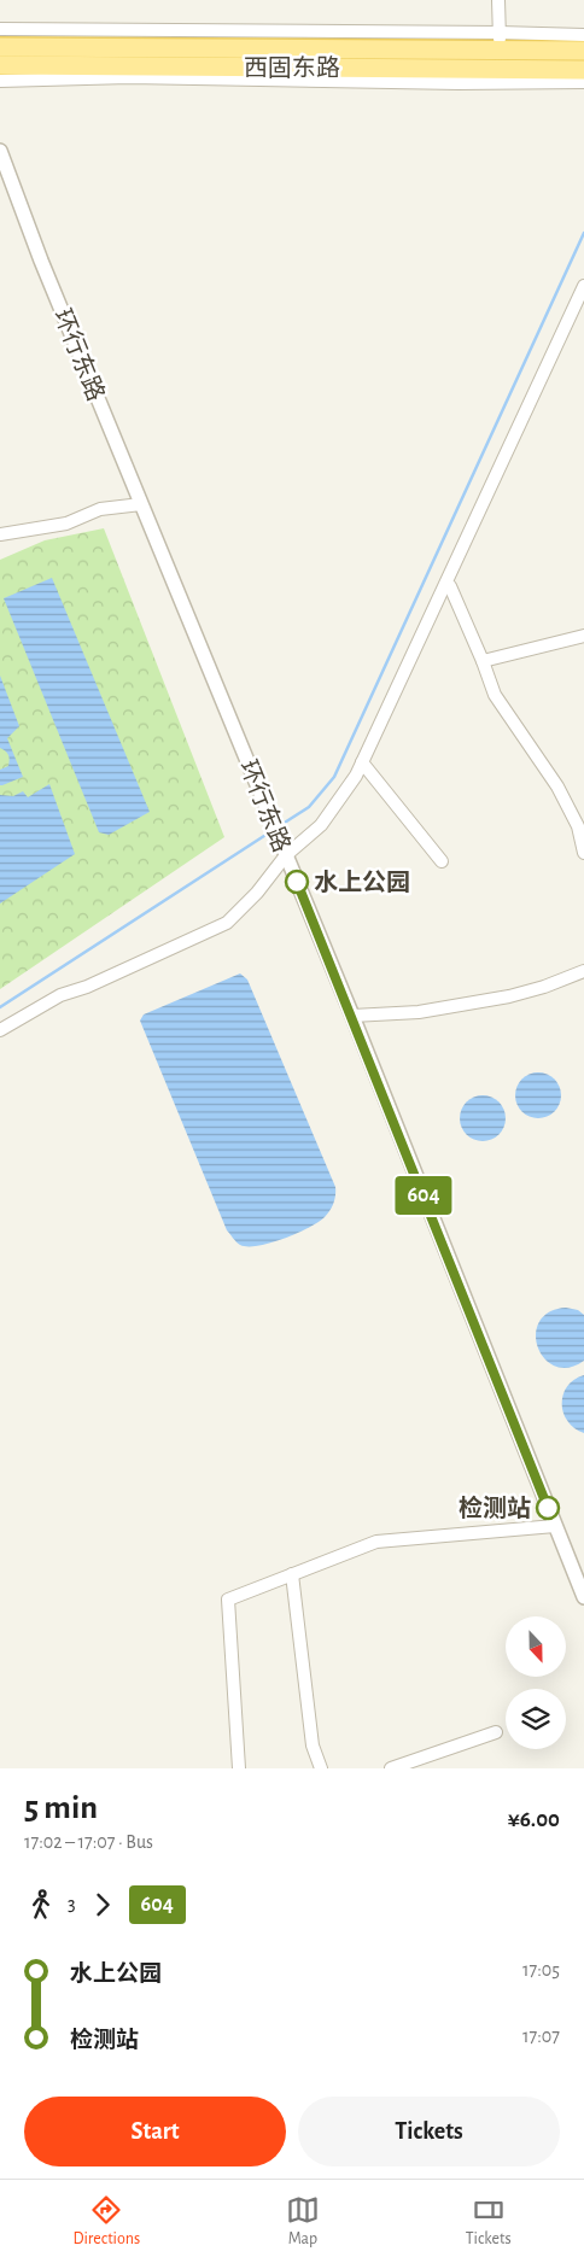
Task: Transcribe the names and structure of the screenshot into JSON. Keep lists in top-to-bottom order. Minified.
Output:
{"streets":{"main road":["西固东路"],"street":["环行东路"]},"places":["水上公园","检测站"],"lines":["bus line 604"],"north":"bottom","page":{"on_map":"604","heading":["5 min","17:02 – 17:07 · Bus","¥6.00"],"legs":["3","604"],"list":[{"name":"水上公园","value":"17:05"},{"name":"检测站","value":"17:07"}],"buttons":["Start","Tickets"],"tabs":["Directions","Map","Tickets"]}}
